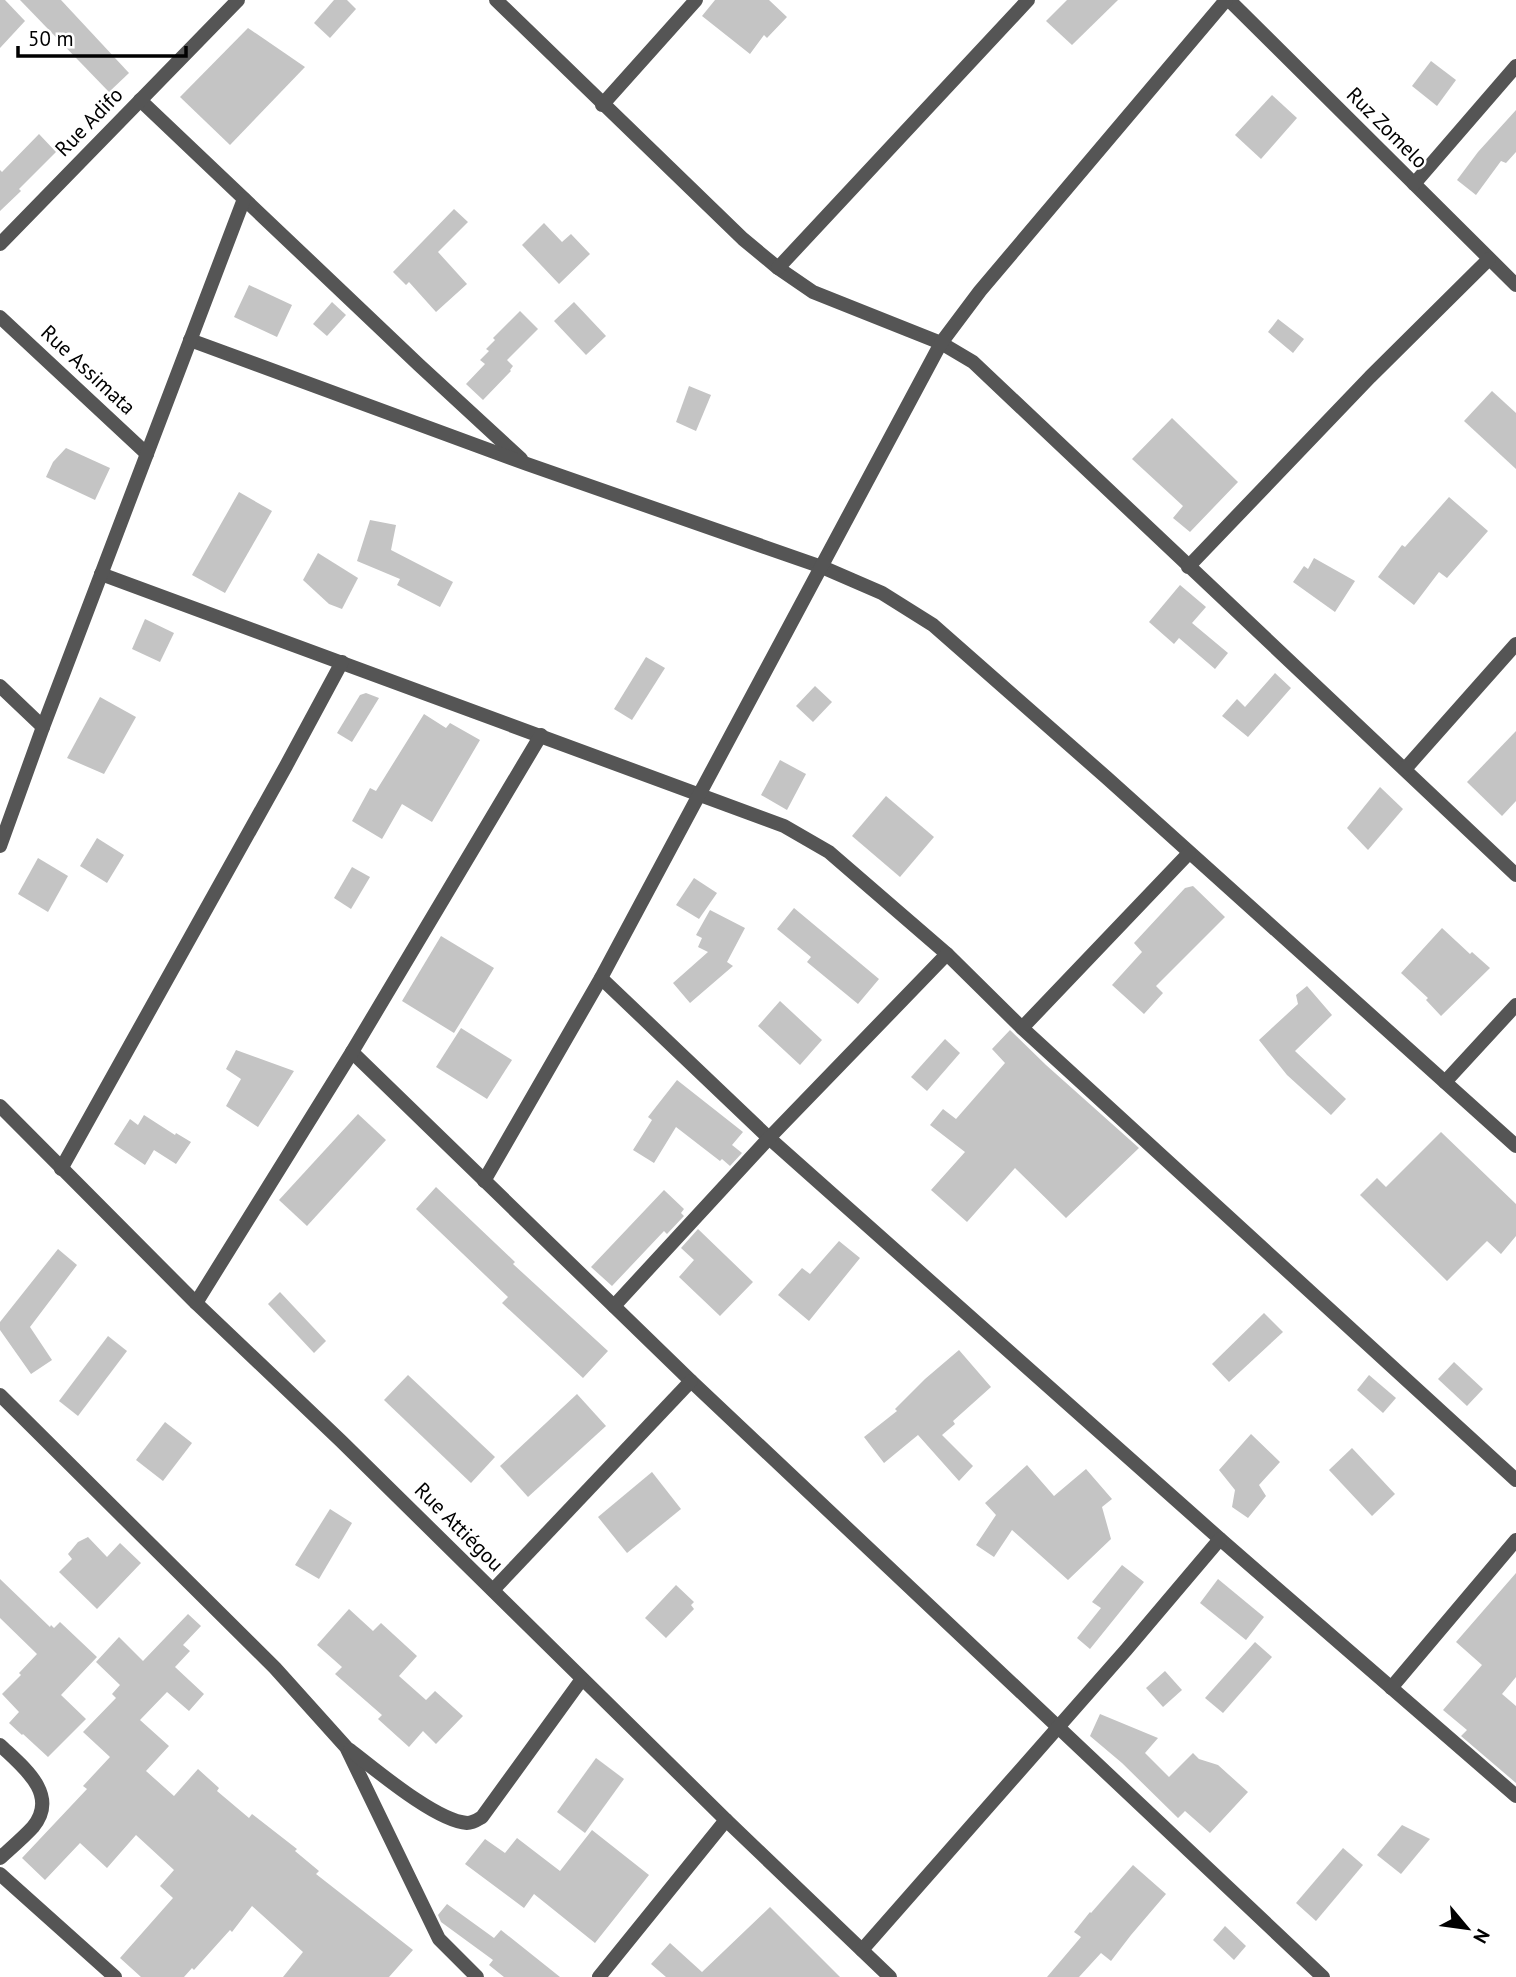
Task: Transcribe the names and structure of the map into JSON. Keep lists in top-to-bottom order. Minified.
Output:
{"streets":{"street":["Rue Adifo","Ruz Zomelo","Rue Assimata","Rue Attiégou"]},"scale_bar":"50 m","north":"bottom right"}
